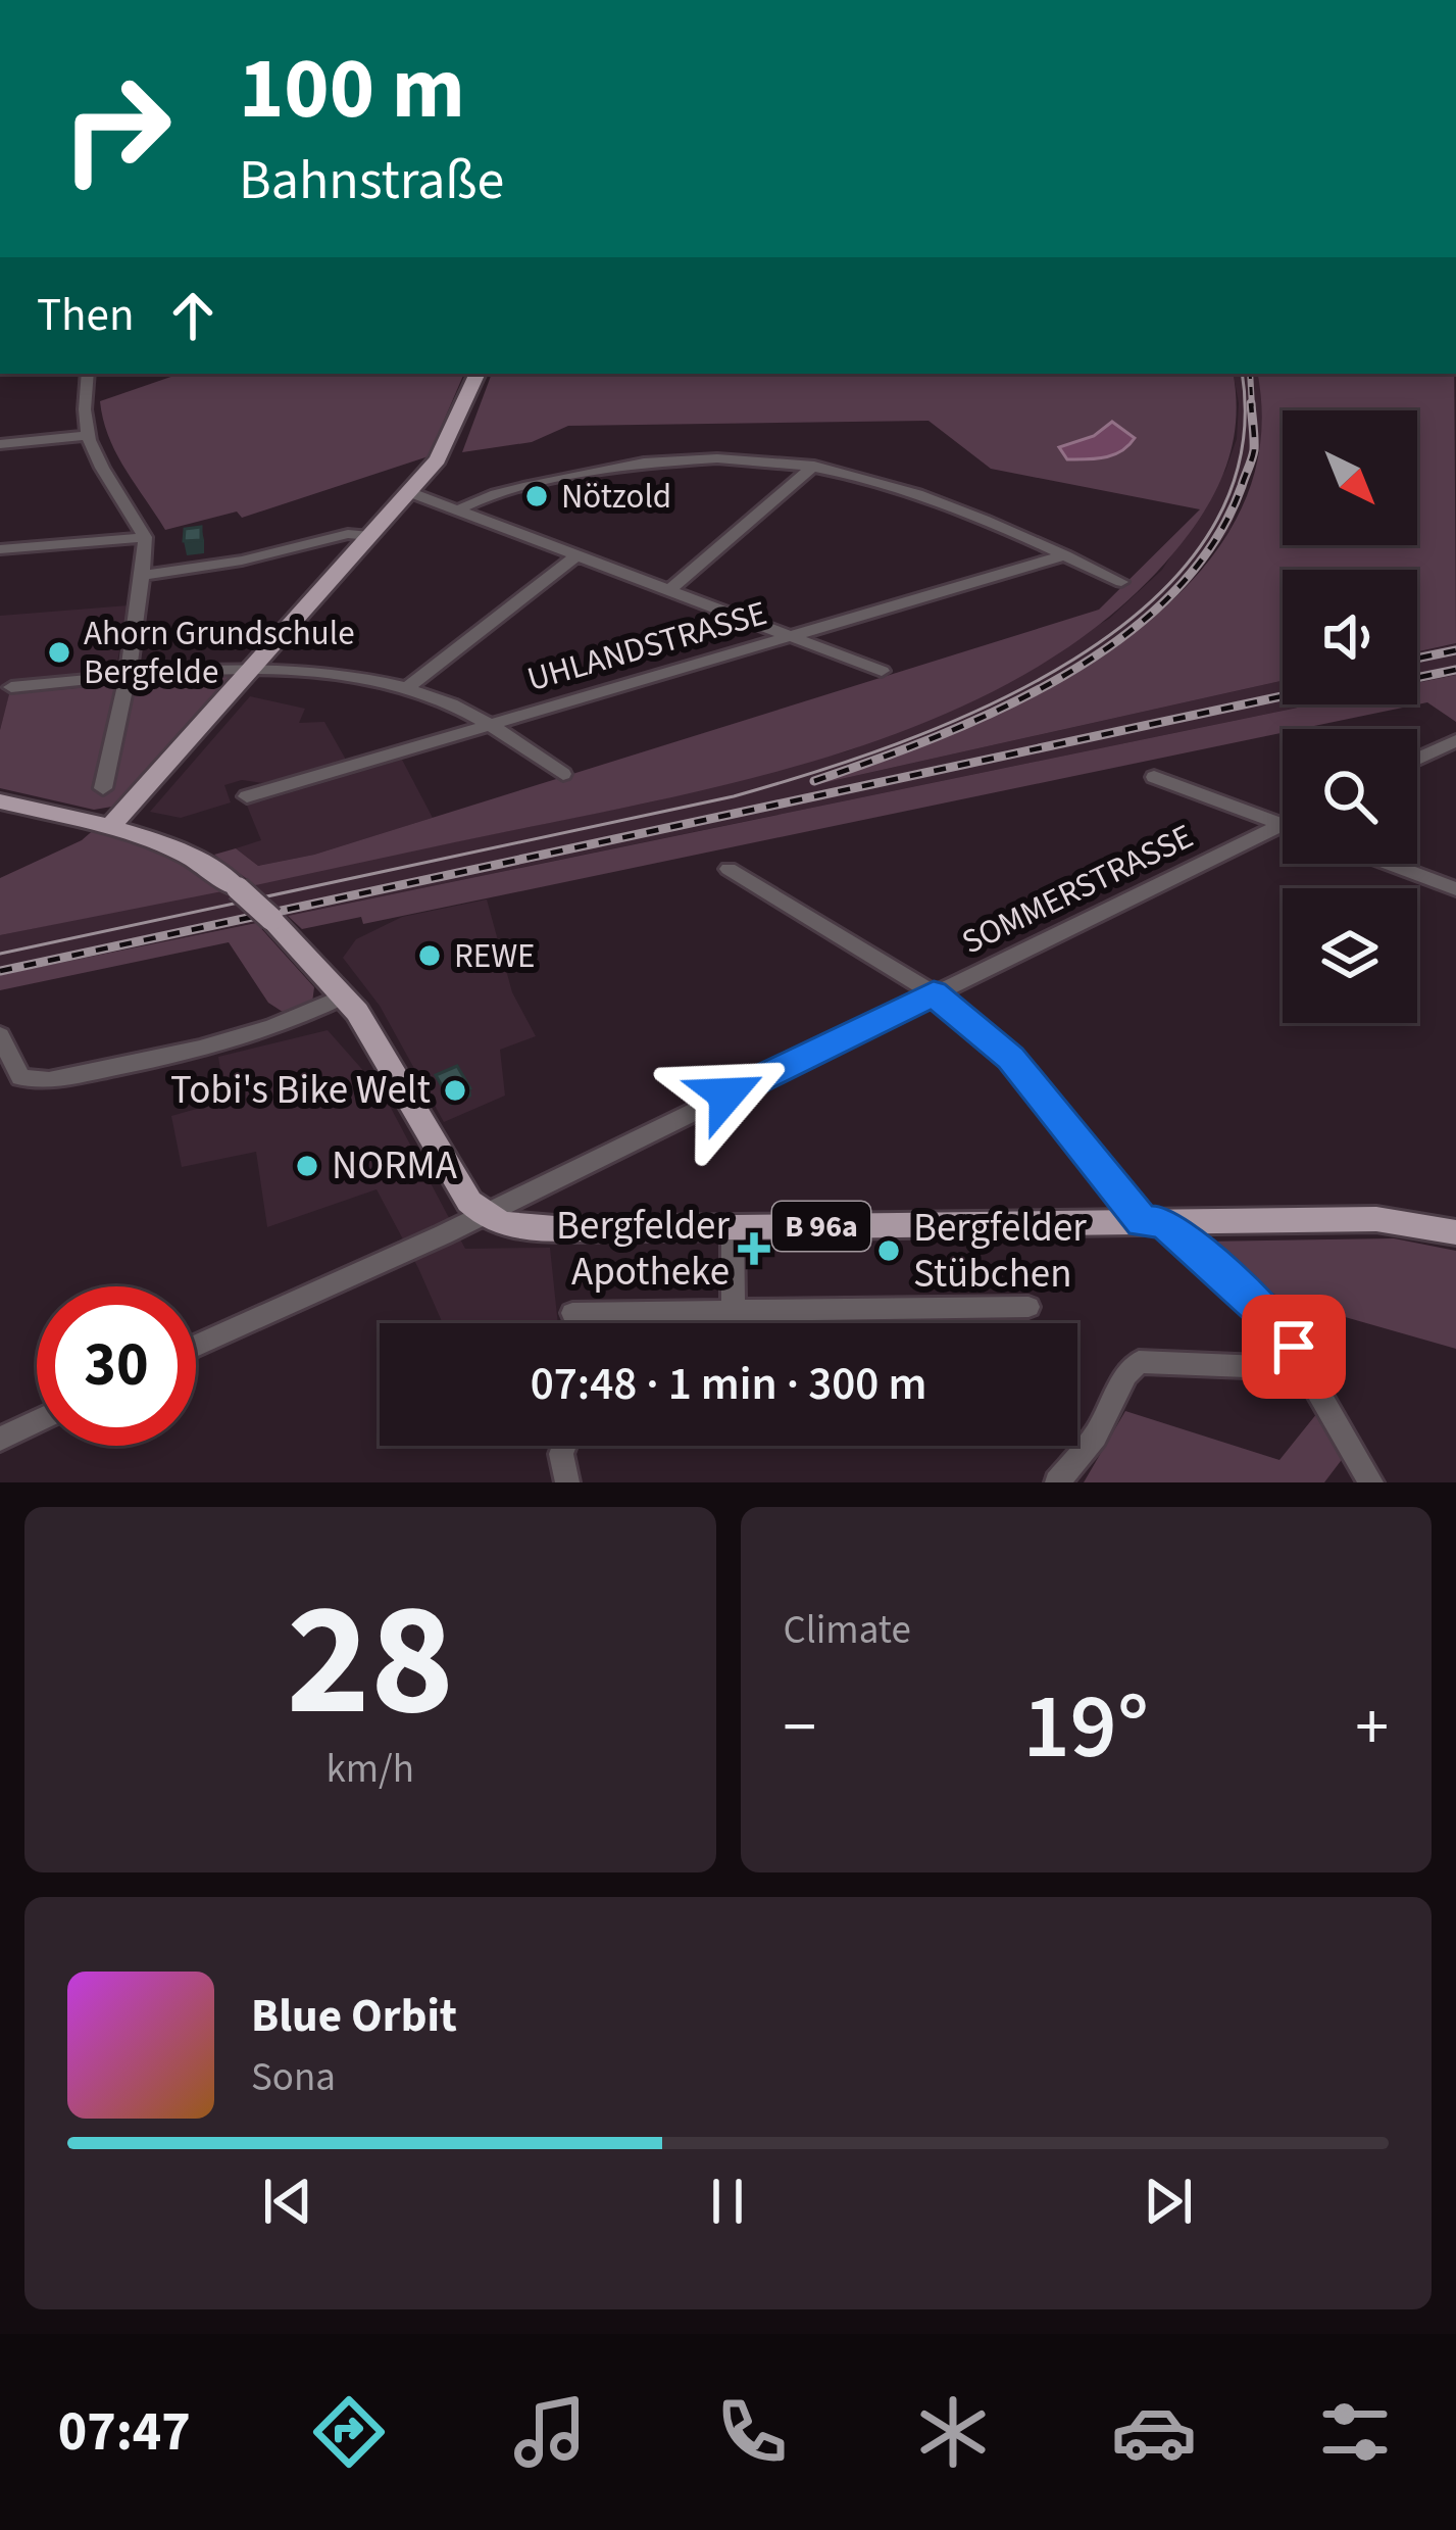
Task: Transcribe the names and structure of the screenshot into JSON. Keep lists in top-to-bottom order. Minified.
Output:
{"streets":{"main road":["B 96a"],"street":["UHLANDSTRASSE","SOMMERSTRASSE"]},"crossings":[["SOMMERSTRASSE","B 96a"]],"places":{"other":["Nötzold","Ahorn Grundschule Bergfelde","REWE","Tobi's Bike Welt","NORMA","Bergfelder Stübchen"],"health":["Bergfelder Apotheke"]},"north":"bottom right","page":{"turn":["100 m","Bahnstraße"],"then":"Then","limit":"30","trip":"07:48 · 1 min · 300 m","tile":[["28","km/h"],"Climate"],"heat":["−","19°","+"],"song":["Blue Orbit","Sona"],"tabs":"07:47"}}
